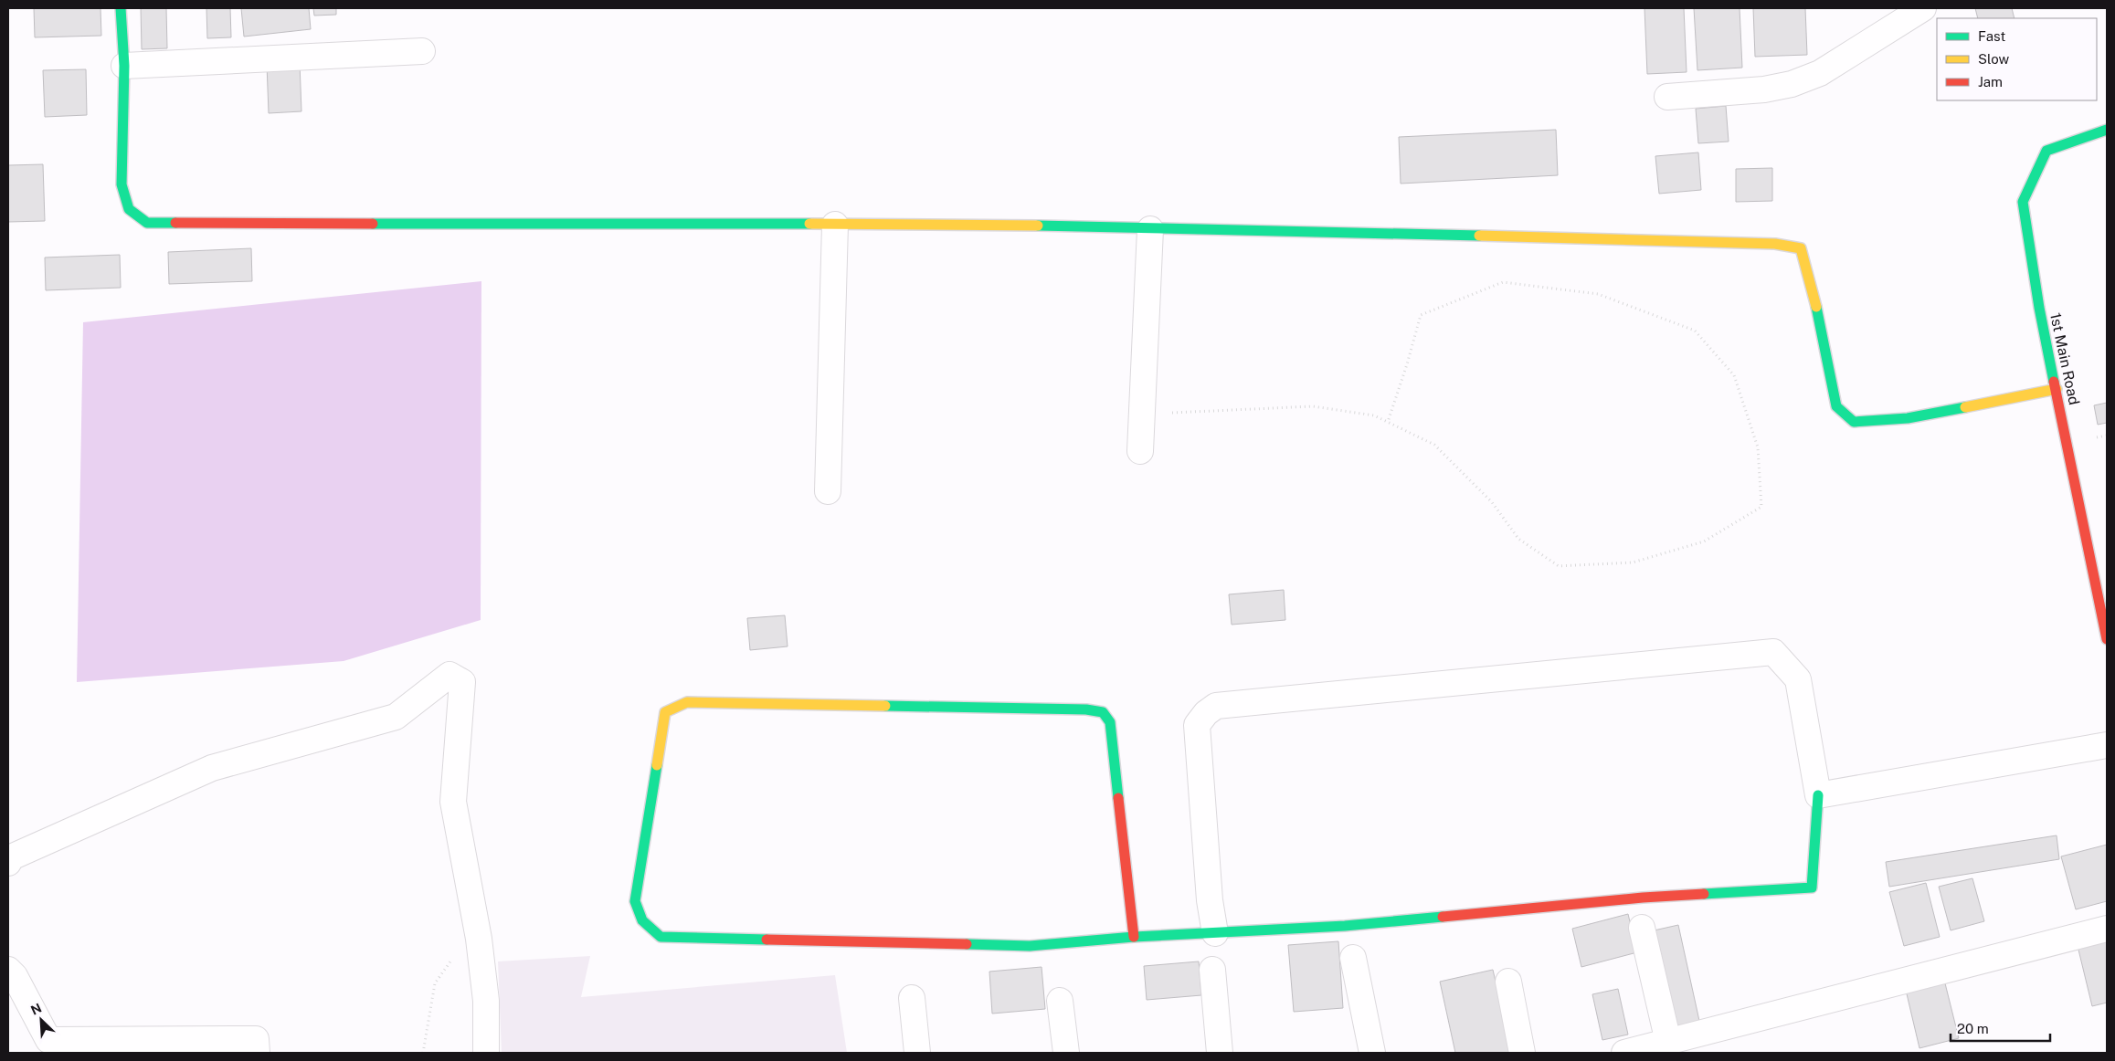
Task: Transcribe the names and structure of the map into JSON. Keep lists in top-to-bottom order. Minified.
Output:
{"streets":{"street":["1st Main Road"]},"legend":["Fast","Slow","Jam"],"scale_bar":"20 m","north":"top left"}
